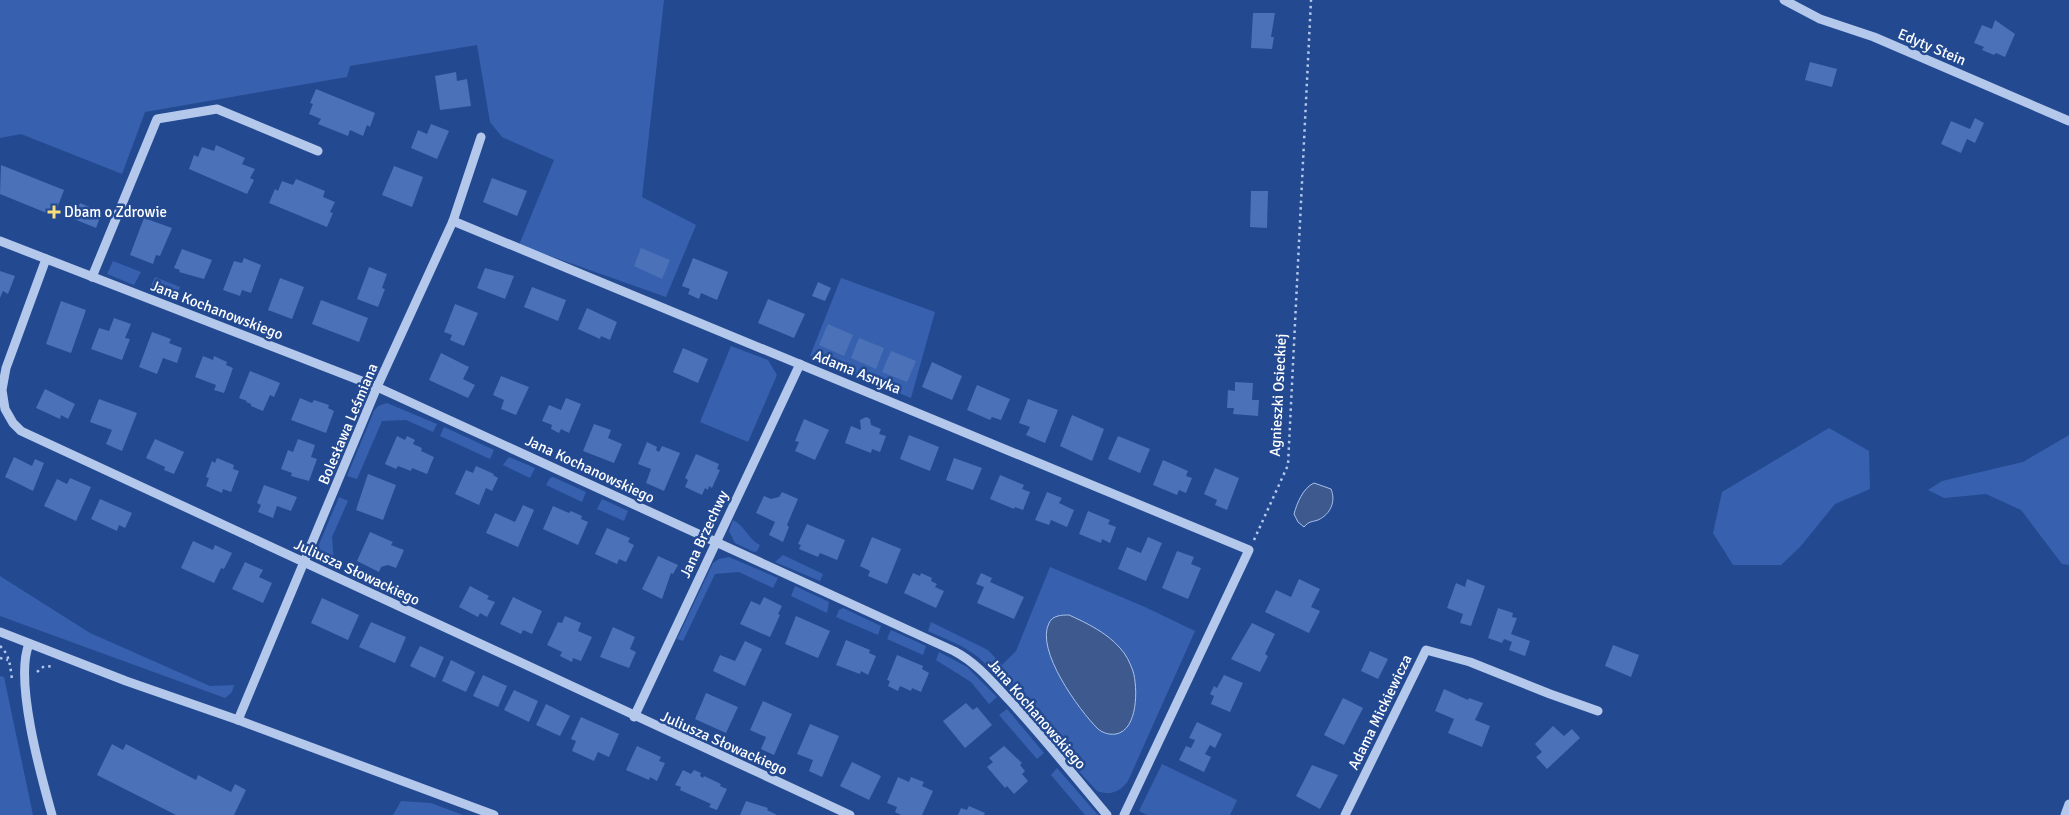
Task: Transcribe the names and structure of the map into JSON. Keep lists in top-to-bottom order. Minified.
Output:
{"streets":{"street":["Edyty Stein","Jana Kochanowskiego","Adama Asnyka","Bolesława Leśmiana","Jana Brzechwy","Juliusza Słowackiego","Adama Mickiewicza"],"path":["Agnieszki Osieckiej"]},"crossings":[["Jana Kochanowskiego","Bolesława Leśmiana"],["Jana Kochanowskiego","Jana Brzechwy"],["Jana Kochanowskiego","Juliusza Słowackiego"],["Adama Asnyka","Agnieszki Osieckiej"],["Adama Asnyka","Bolesława Leśmiana"],["Adama Asnyka","Jana Brzechwy"],["Bolesława Leśmiana","Juliusza Słowackiego"],["Jana Brzechwy","Juliusza Słowackiego"]],"places":{"health":["Dbam o Zdrowie"]}}
